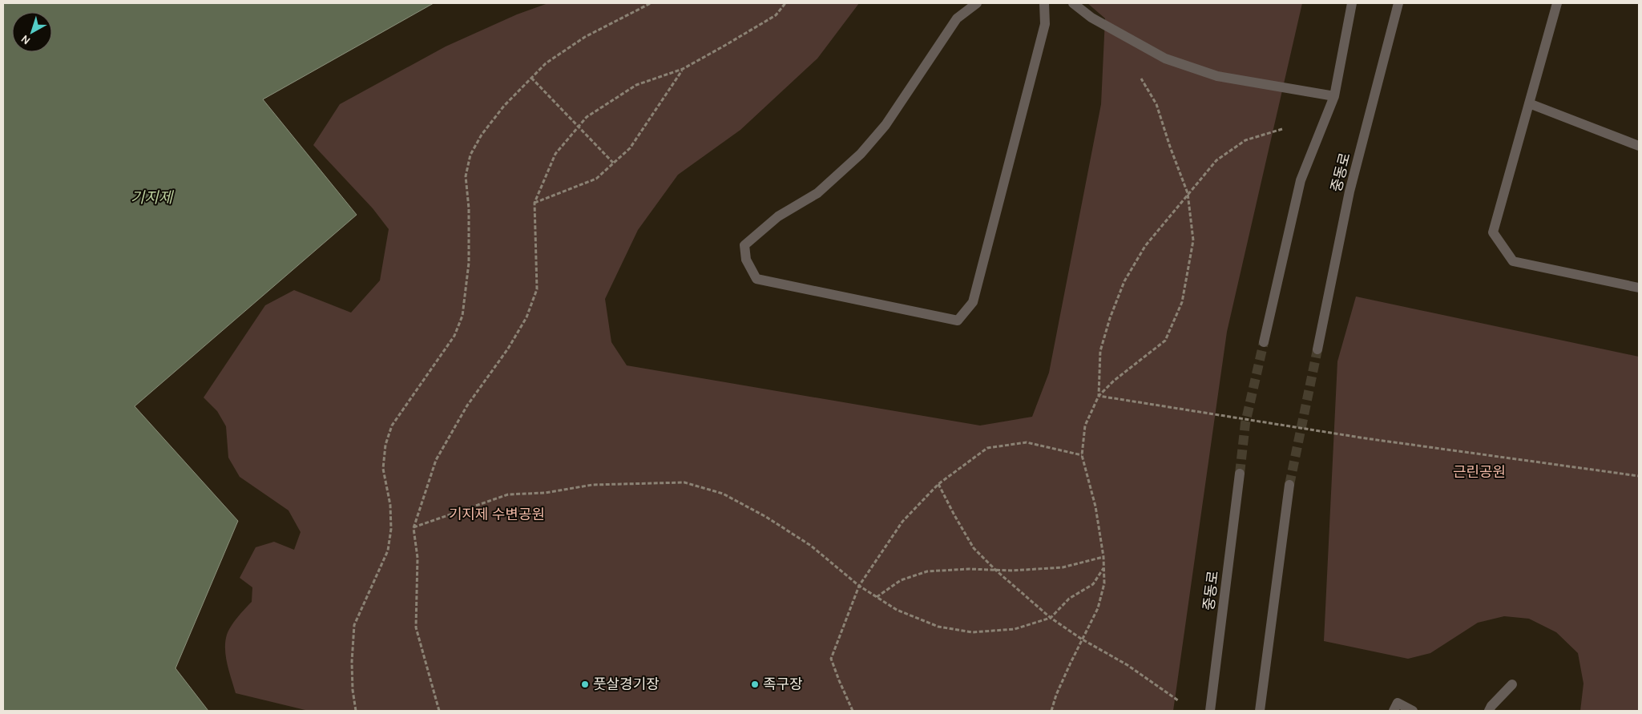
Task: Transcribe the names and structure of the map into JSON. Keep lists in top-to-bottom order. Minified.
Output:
{"streets":{"street":["중동로"]},"water":["기지제"],"parks":["근린공원","기지제 수변공원"],"places":["풋살경기장","족구장"],"north":"bottom left"}
